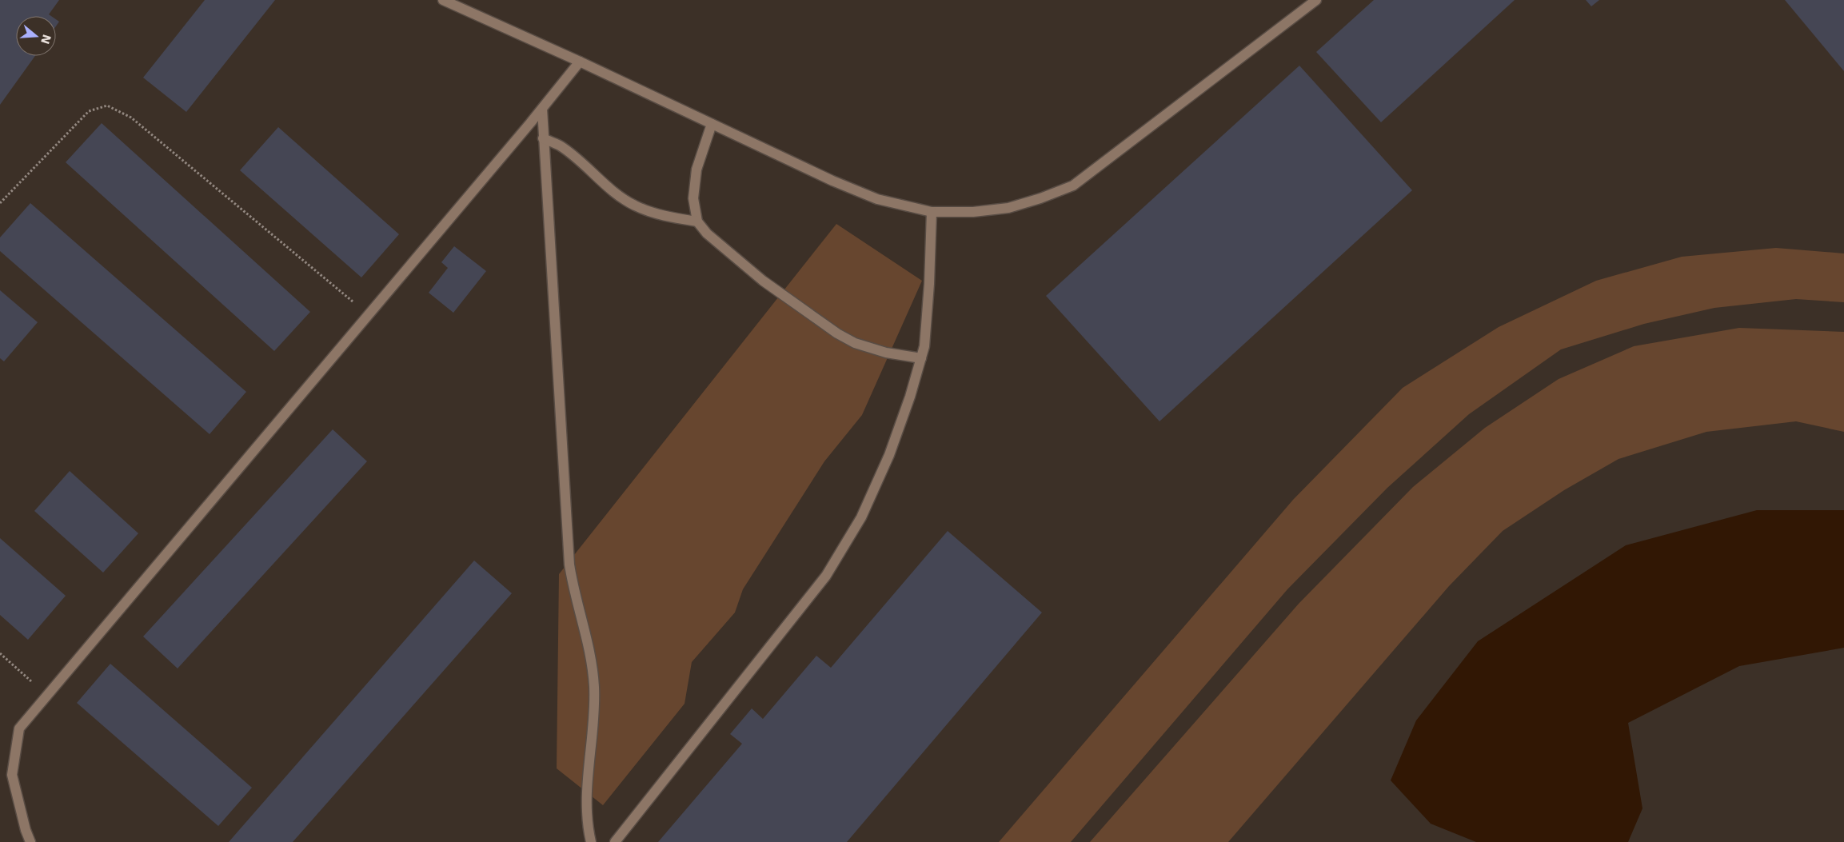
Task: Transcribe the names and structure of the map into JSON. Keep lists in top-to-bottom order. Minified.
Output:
{"north":"right"}
